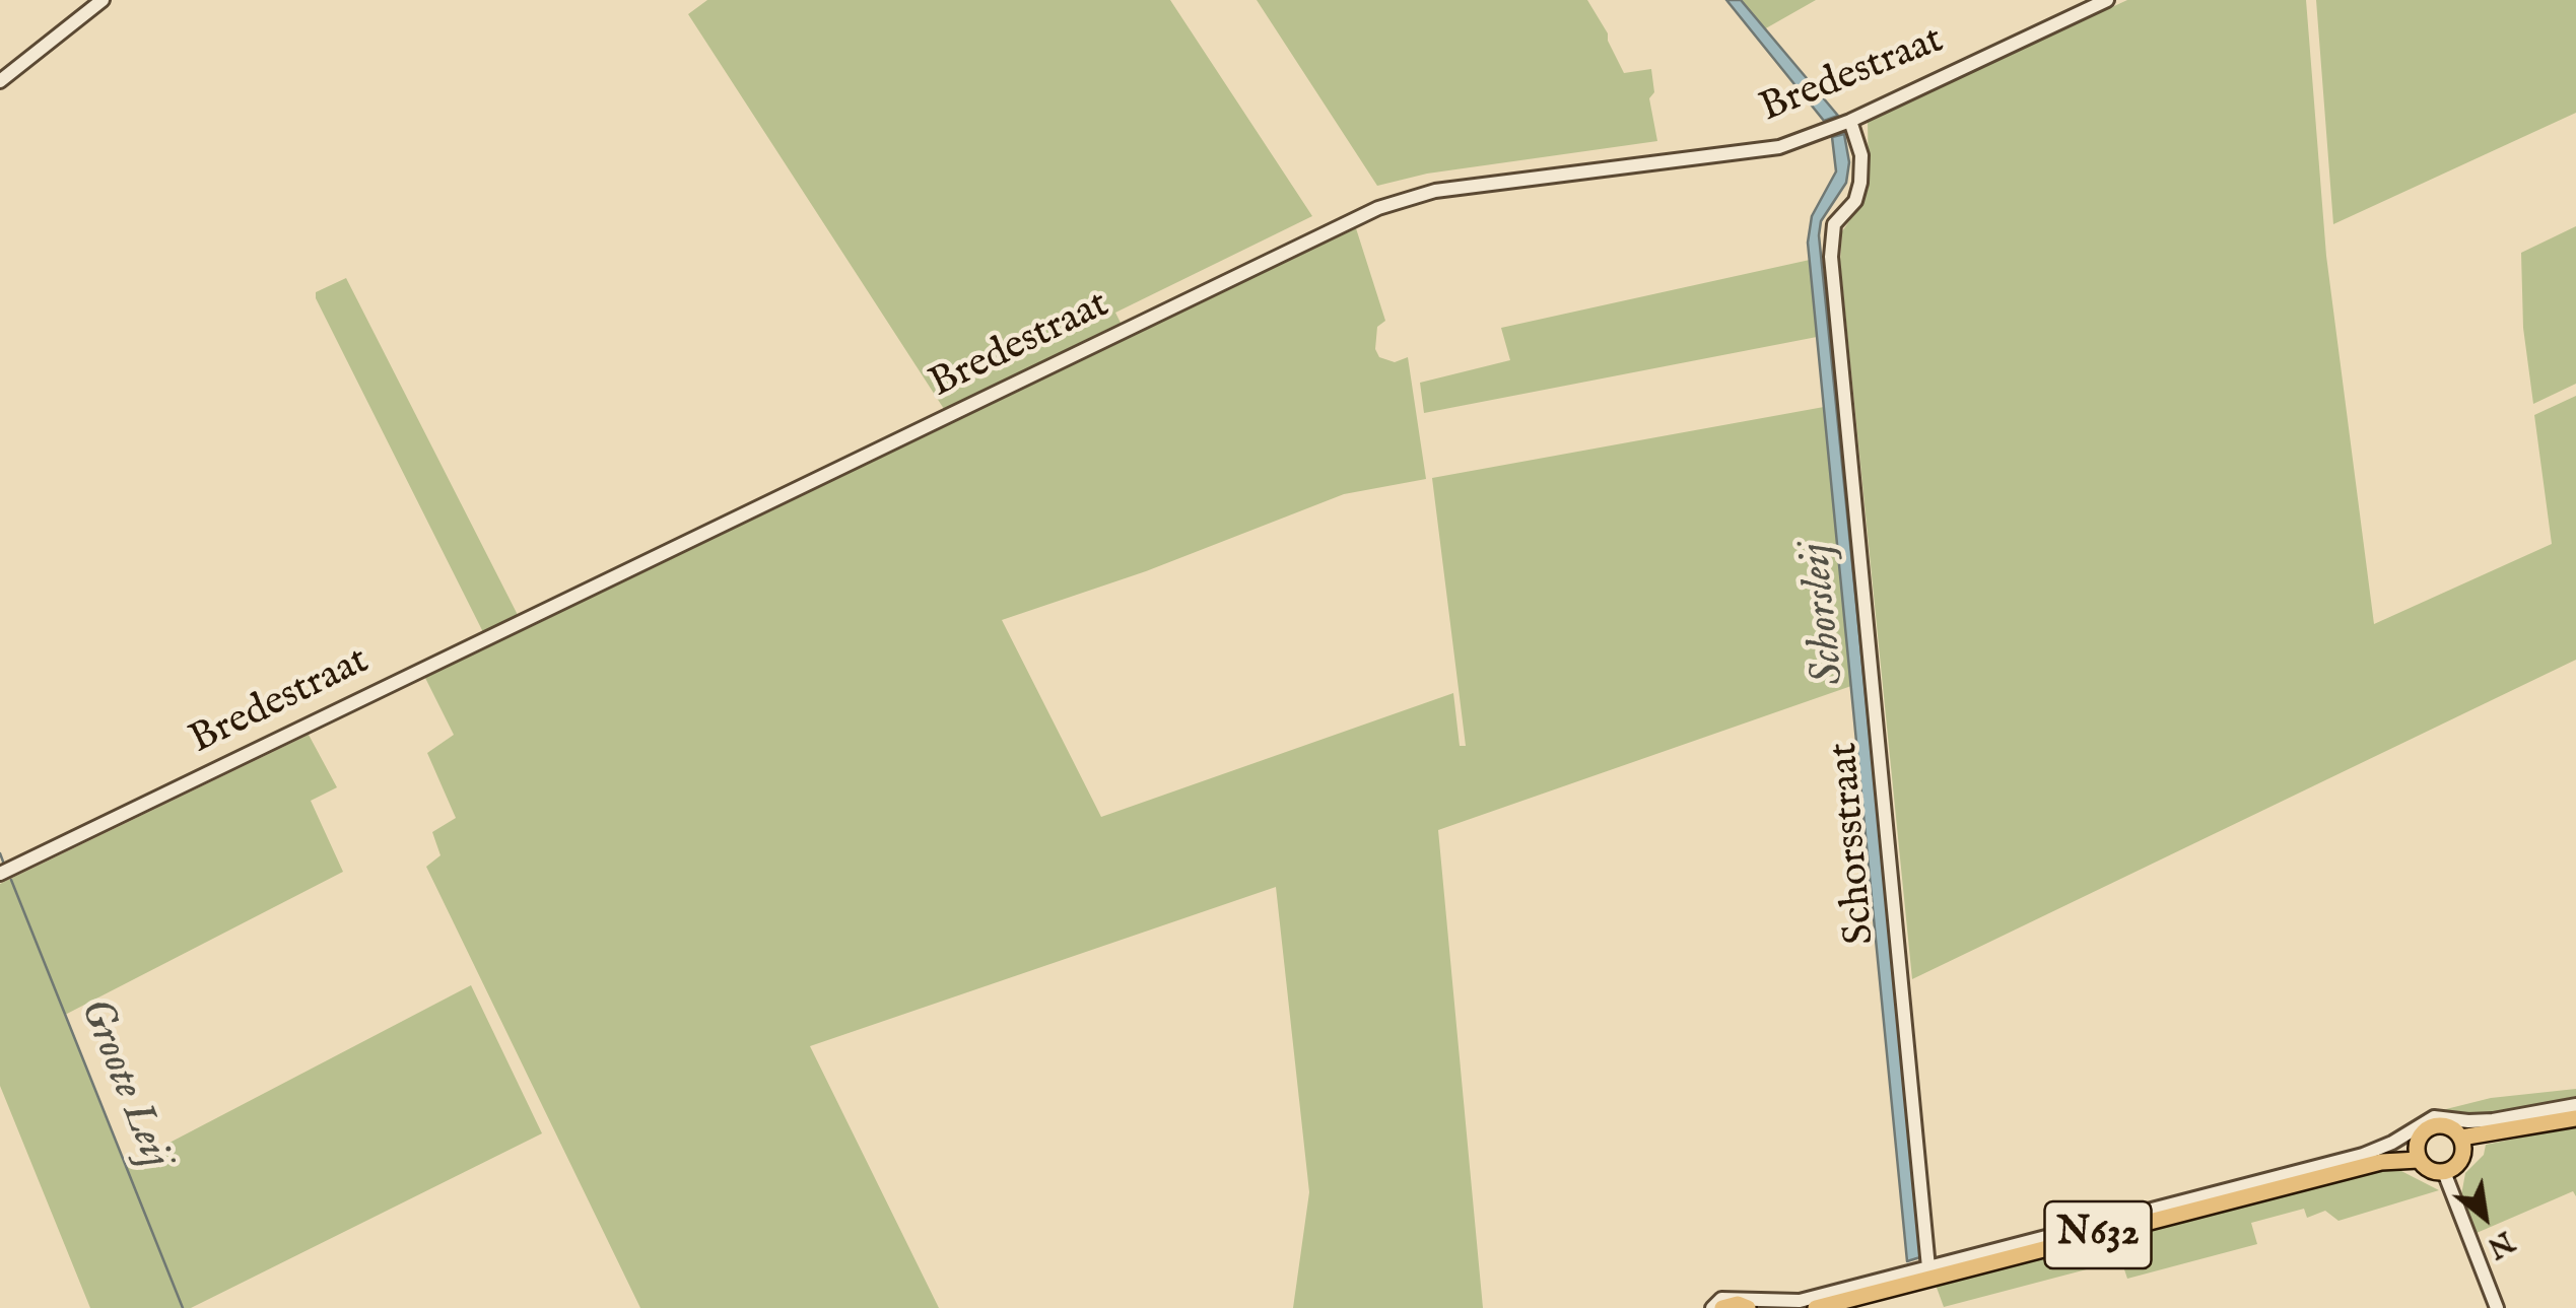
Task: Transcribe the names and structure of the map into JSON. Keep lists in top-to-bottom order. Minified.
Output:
{"streets":{"main road":["N632"],"street":["Bredestraat","Schorsstraat"]},"crossings":[["Bredestraat","Schorsstraat"]],"water":["Schorsleij","Groote Leij"],"north":"bottom right"}
